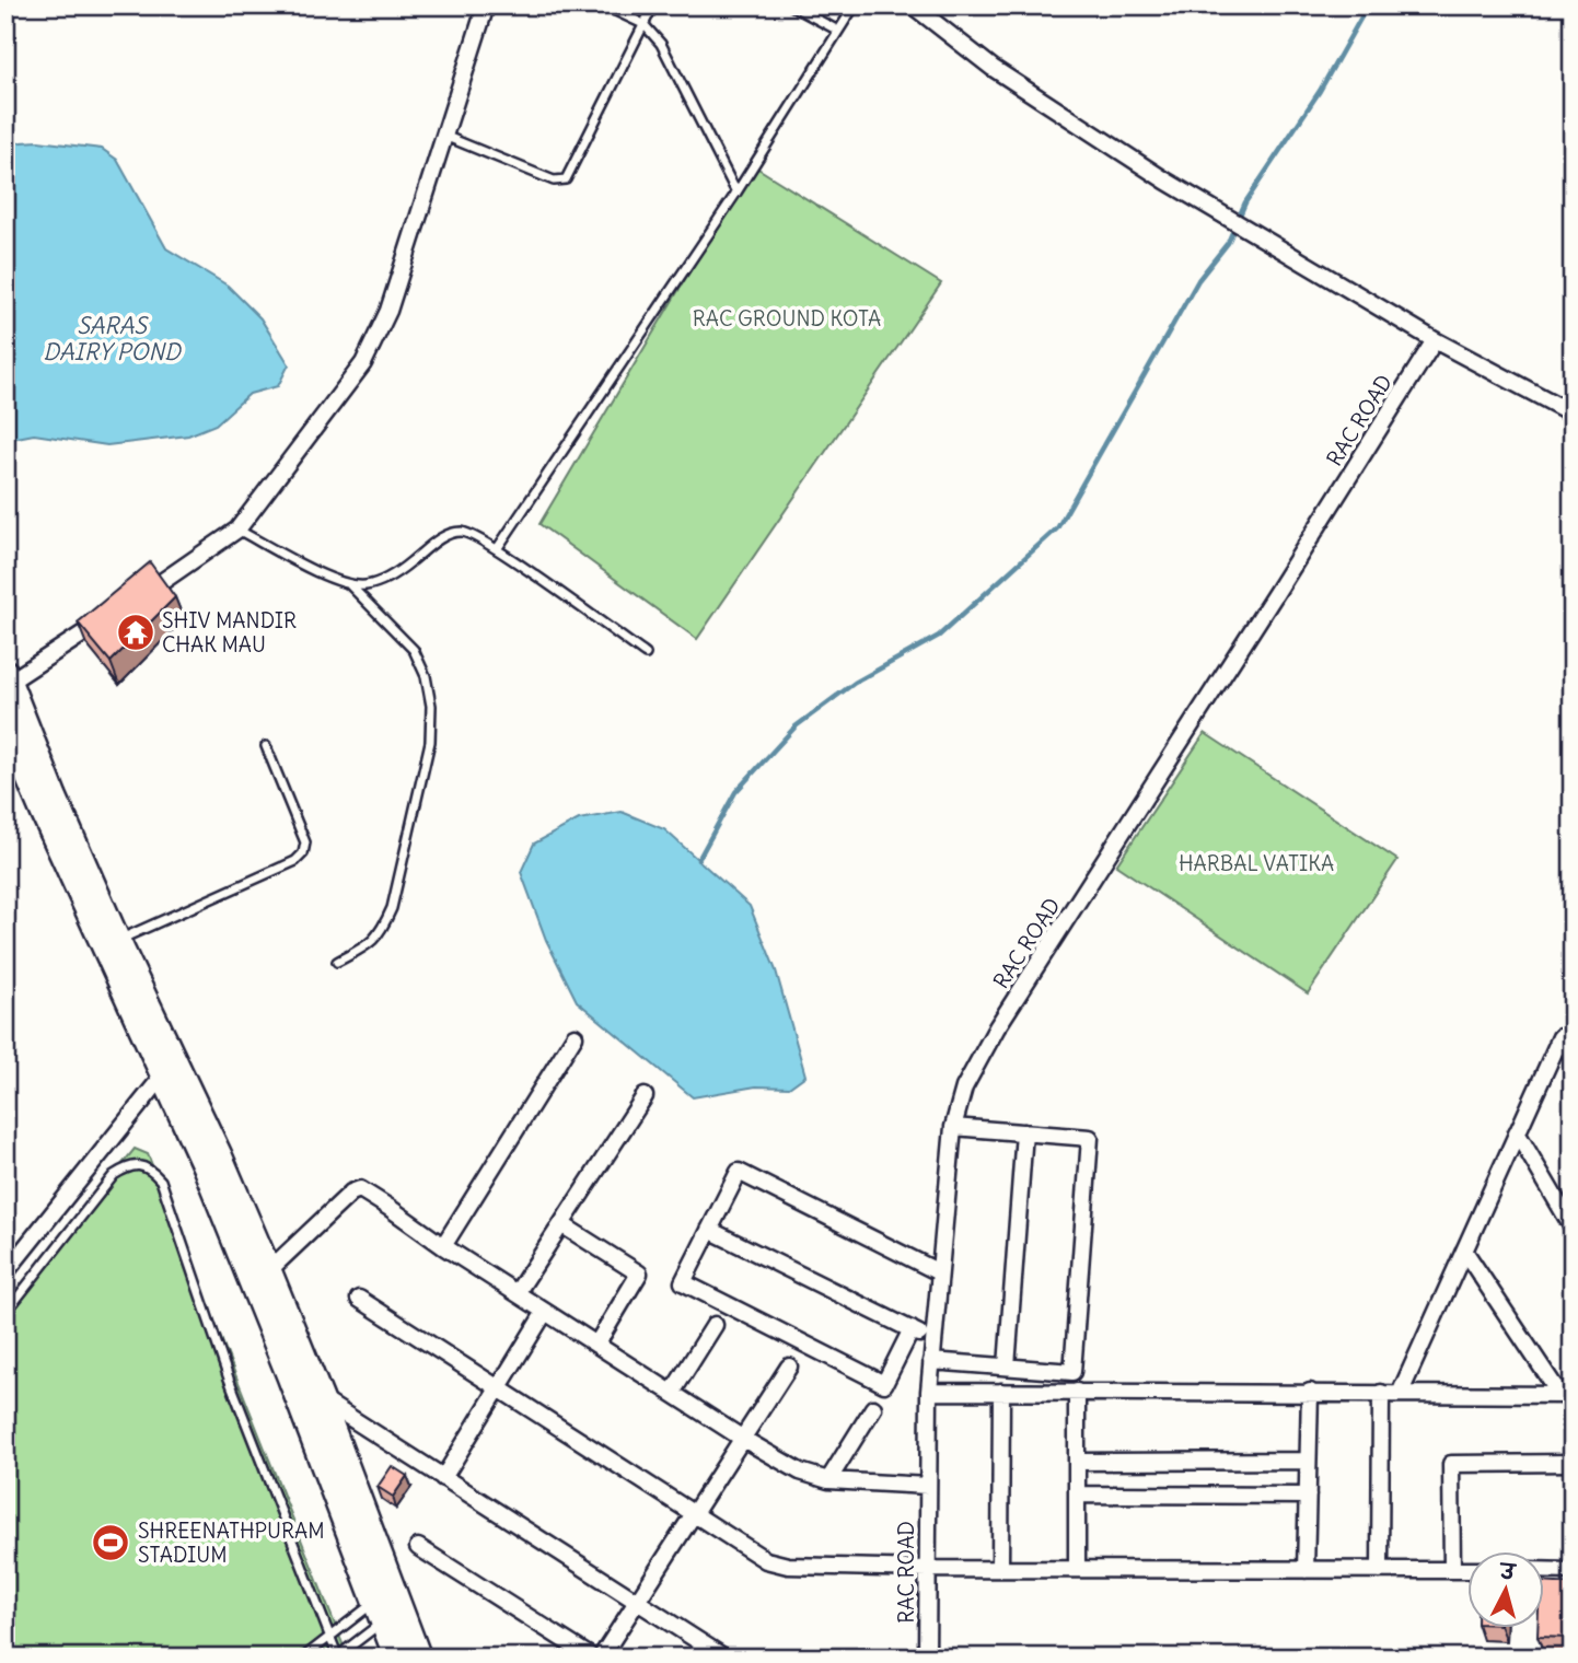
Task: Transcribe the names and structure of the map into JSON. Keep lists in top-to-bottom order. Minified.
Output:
{"streets":{"street":["RAC ROAD"]},"water":["SARAS DAIRY POND"],"parks":["RAC GROUND KOTA","HARBAL VATIKA"],"places":{"temple":["SHIV MANDIR CHAK MAU"],"sports":["SHREENATHPURAM STADIUM"]},"north":"top"}
